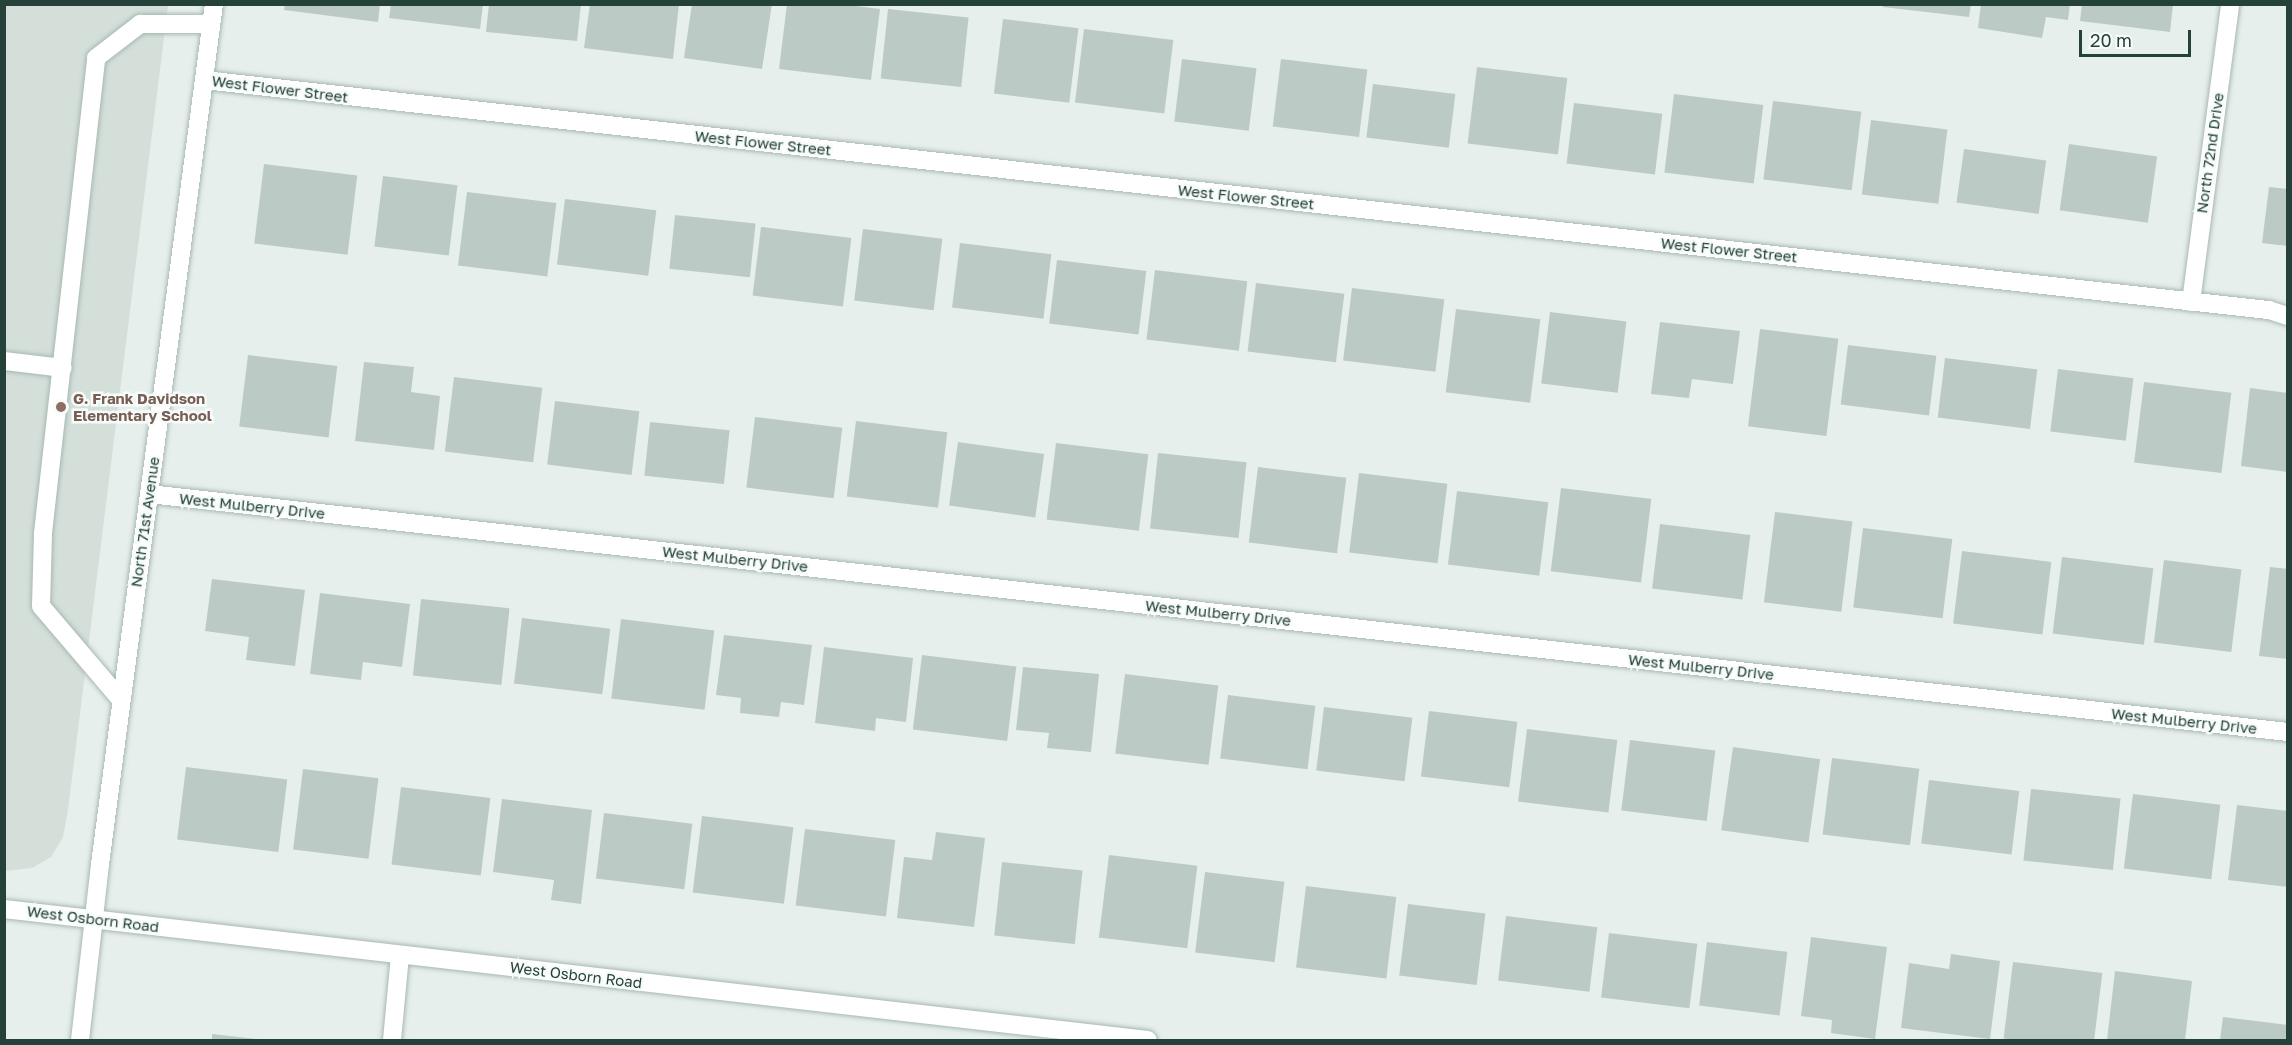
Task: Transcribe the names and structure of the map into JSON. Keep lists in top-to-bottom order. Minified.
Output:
{"streets":{"street":["West Flower Street","North 72nd Drive","West Mulberry Drive","North 71st Avenue","West Osborn Road"]},"crossings":[["West Flower Street","North 72nd Drive"],["West Flower Street","North 71st Avenue"],["West Mulberry Drive","North 71st Avenue"],["North 71st Avenue","West Osborn Road"]],"places":["G. Frank Davidson Elementary School"],"scale_bar":"20 m"}
